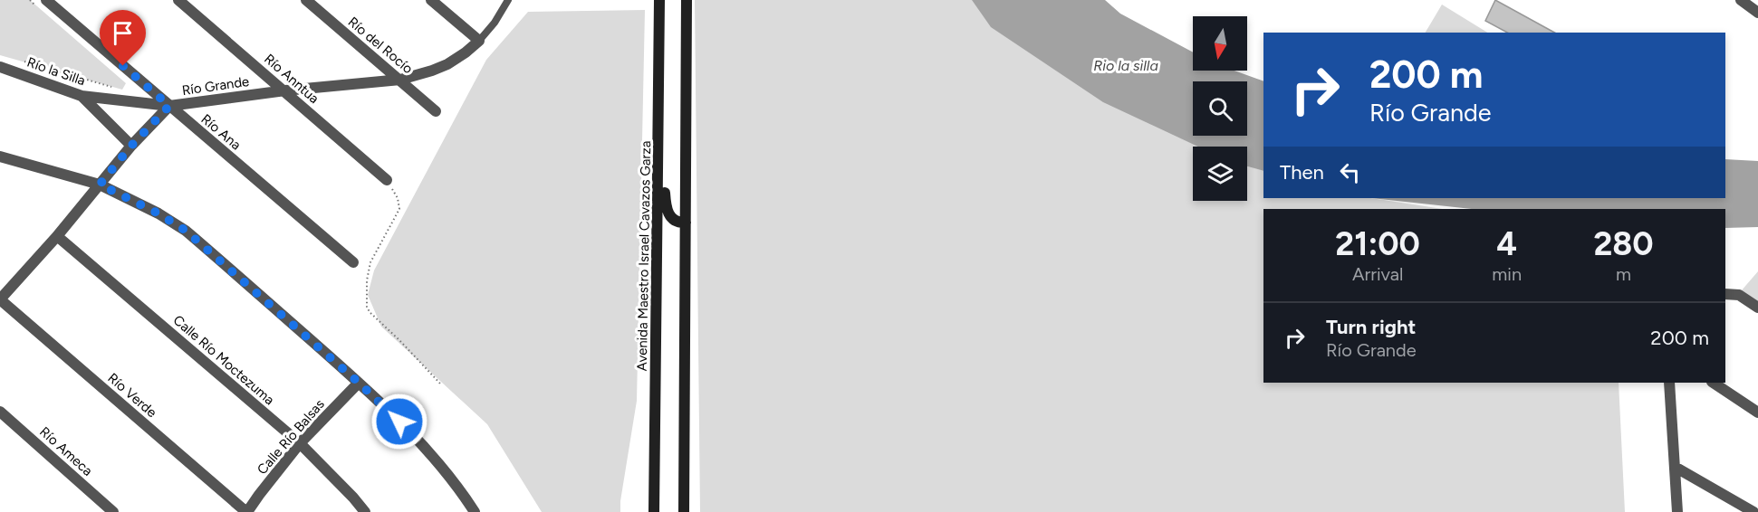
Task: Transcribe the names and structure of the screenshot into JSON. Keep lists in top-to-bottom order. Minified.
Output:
{"streets":{"main road":["Avenida Maestro Israel Cavazos Garza"],"street":["Río del Rocío","Río la Silla","Río Anntua","Río Grande","Río Ana","Calle Río Moctezuma","Río Verde","Calle Río Balsas","Río Ameca"]},"crossings":[["Río del Rocío","Río Grande"],["Río la Silla","Río Grande"],["Río la Silla","Río Ana"],["Río Anntua","Río Grande"],["Río Grande","Río Ana"],["Río Grande","Calle Río Moctezuma"],["Río Grande","Río Verde"],["Calle Río Moctezuma","Calle Río Balsas"],["Río Verde","Calle Río Balsas"]],"water":["Rio la silla"],"north":"bottom","page":{"turn":["200 m","Río Grande"],"then":"Then","eta":["21:00","Arrival","4","min","280","m"],"list":[{"name":"Turn right","note":"Río Grande","value":"200 m"}]}}
